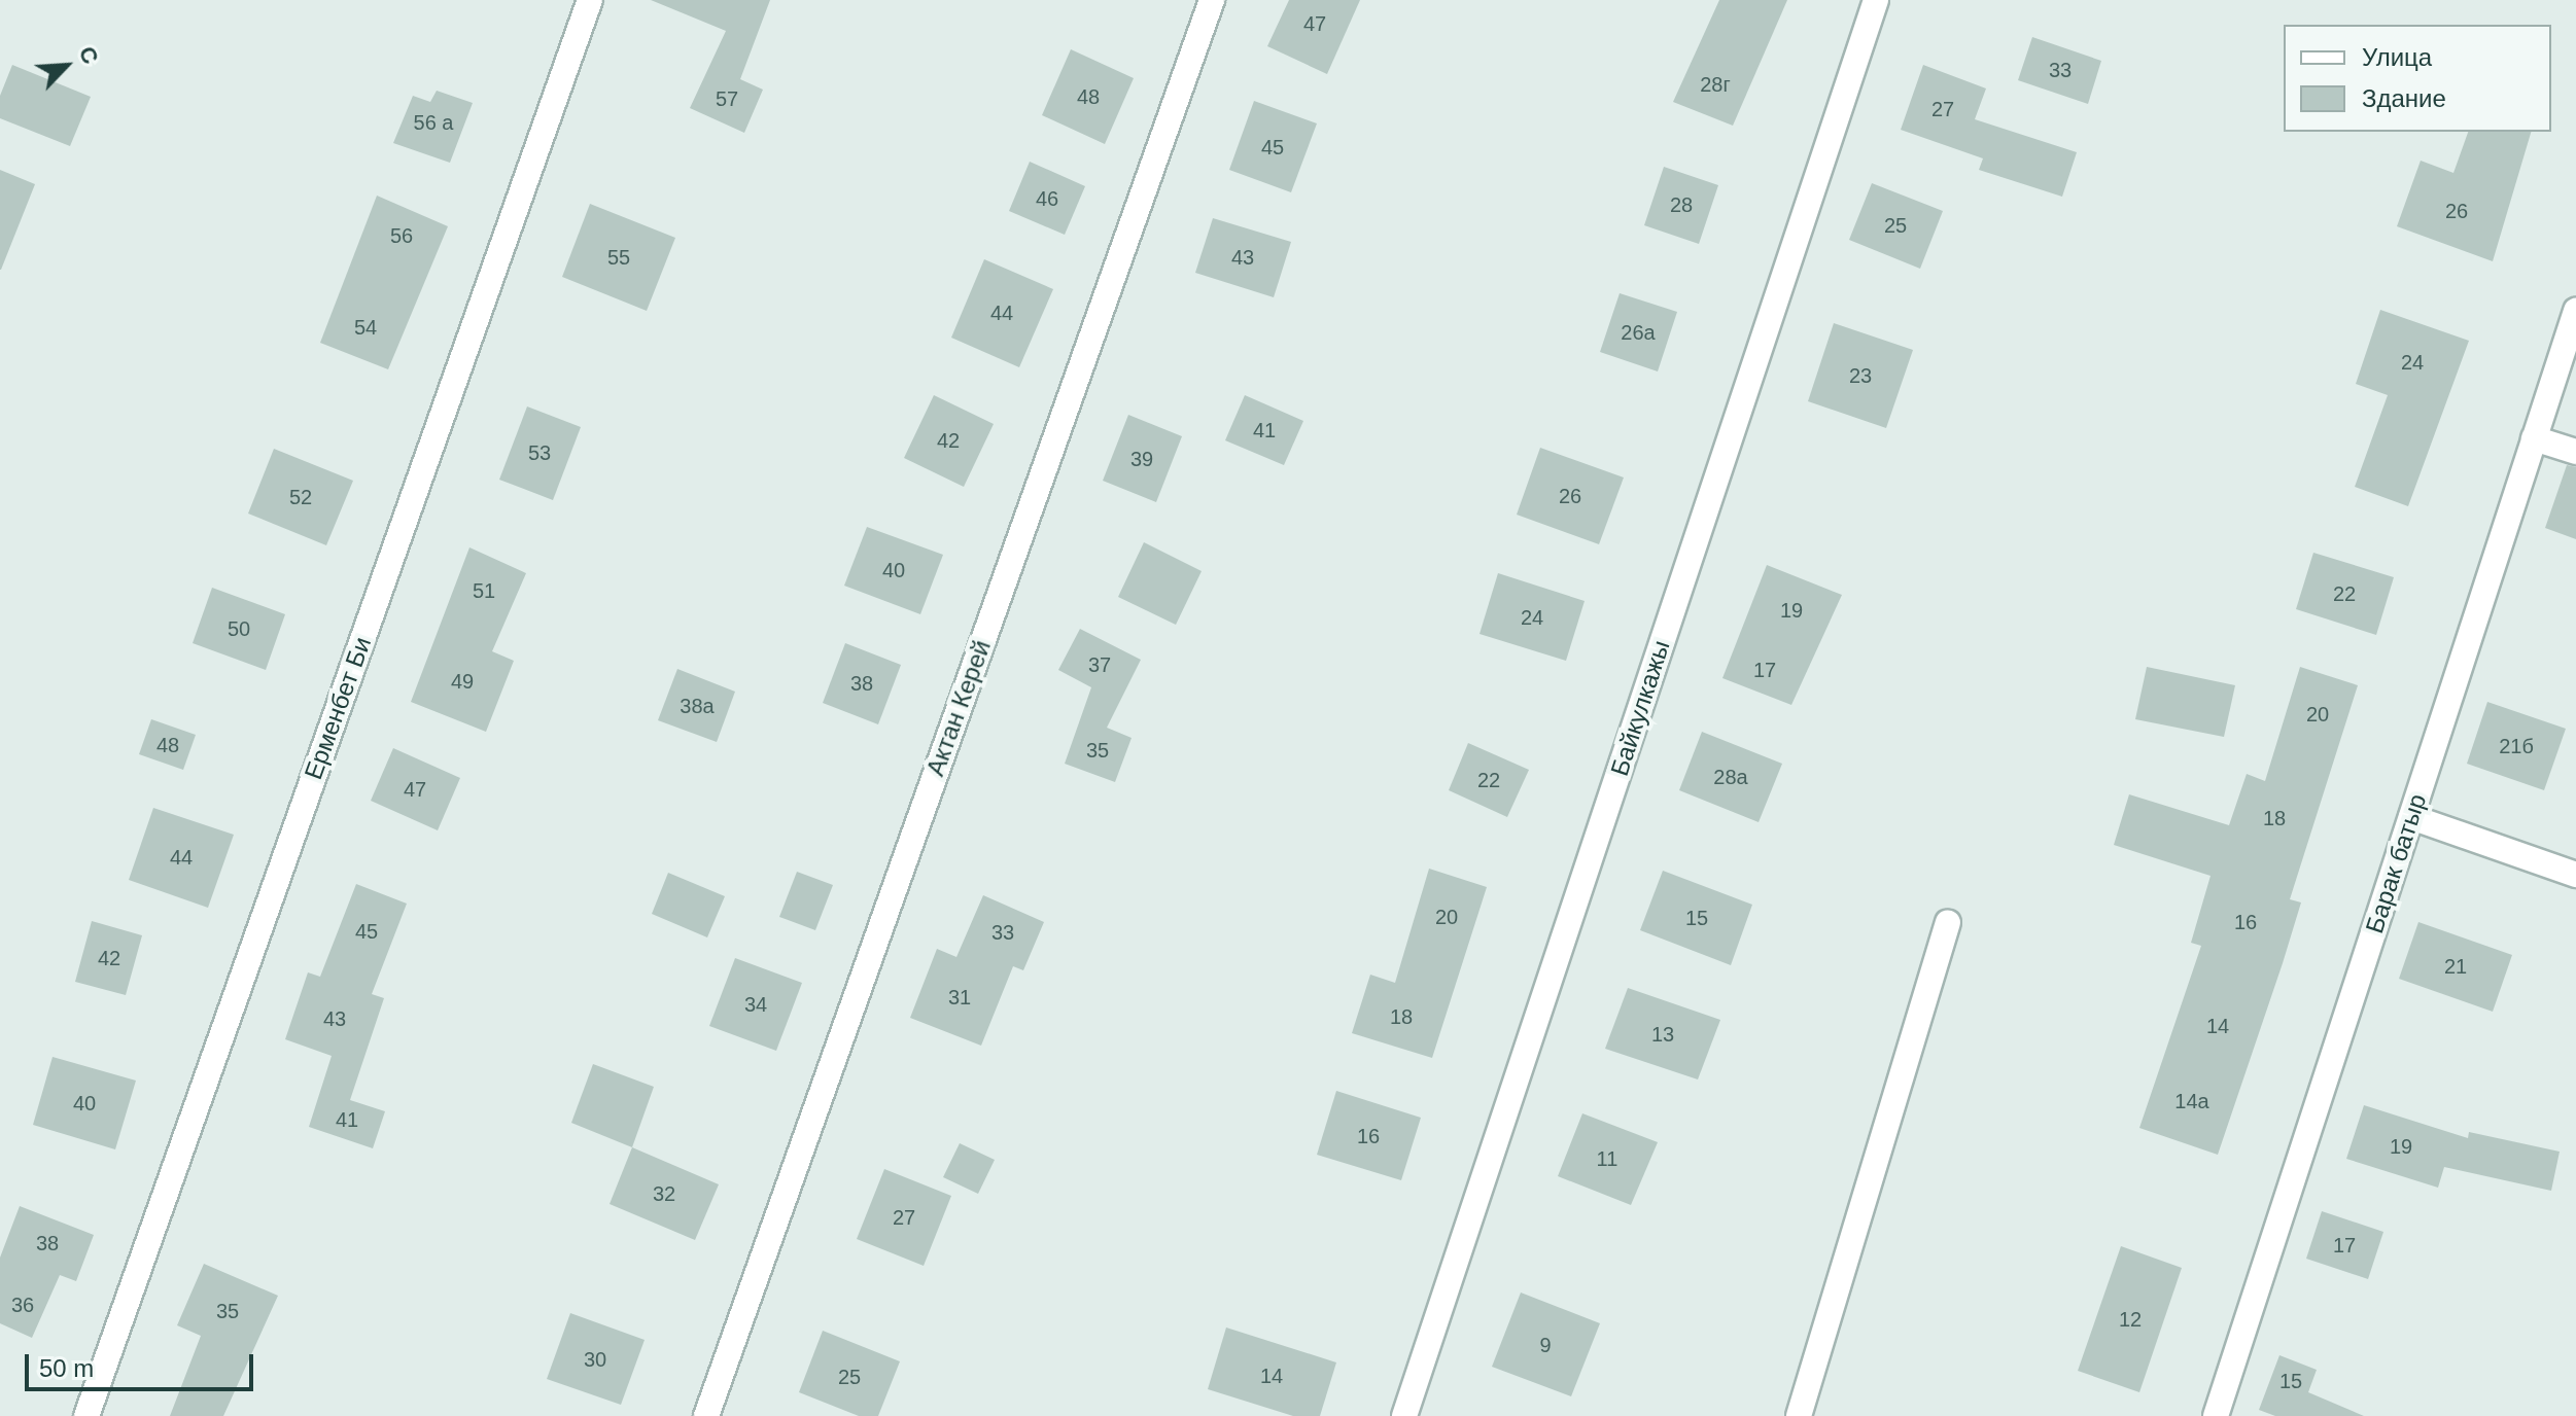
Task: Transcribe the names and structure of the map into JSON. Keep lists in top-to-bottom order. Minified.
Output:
{"streets":{"street":["Ерменбет Би","Актан Керей","Байкулкажы","Барак батыр"]},"house_numbers":["47","33","28г","48","57","27","56 а","45","46","28","26","25","56","55","43","44","54","26а","24","23","41","42","53","39","26","52","40","51","22","19","24","50","37","17","49","38","38а","20","48","21б","35","28а","22","47","18","44","20","15","16","45","33","42","21","31","34","18","43","14","13","14а","40","41","16","19","11","32","27","38","17","36","35","12","9","30","14","25","15"],"legend":["Улица","Здание"],"scale_bar":"50 m","north":"top right"}
